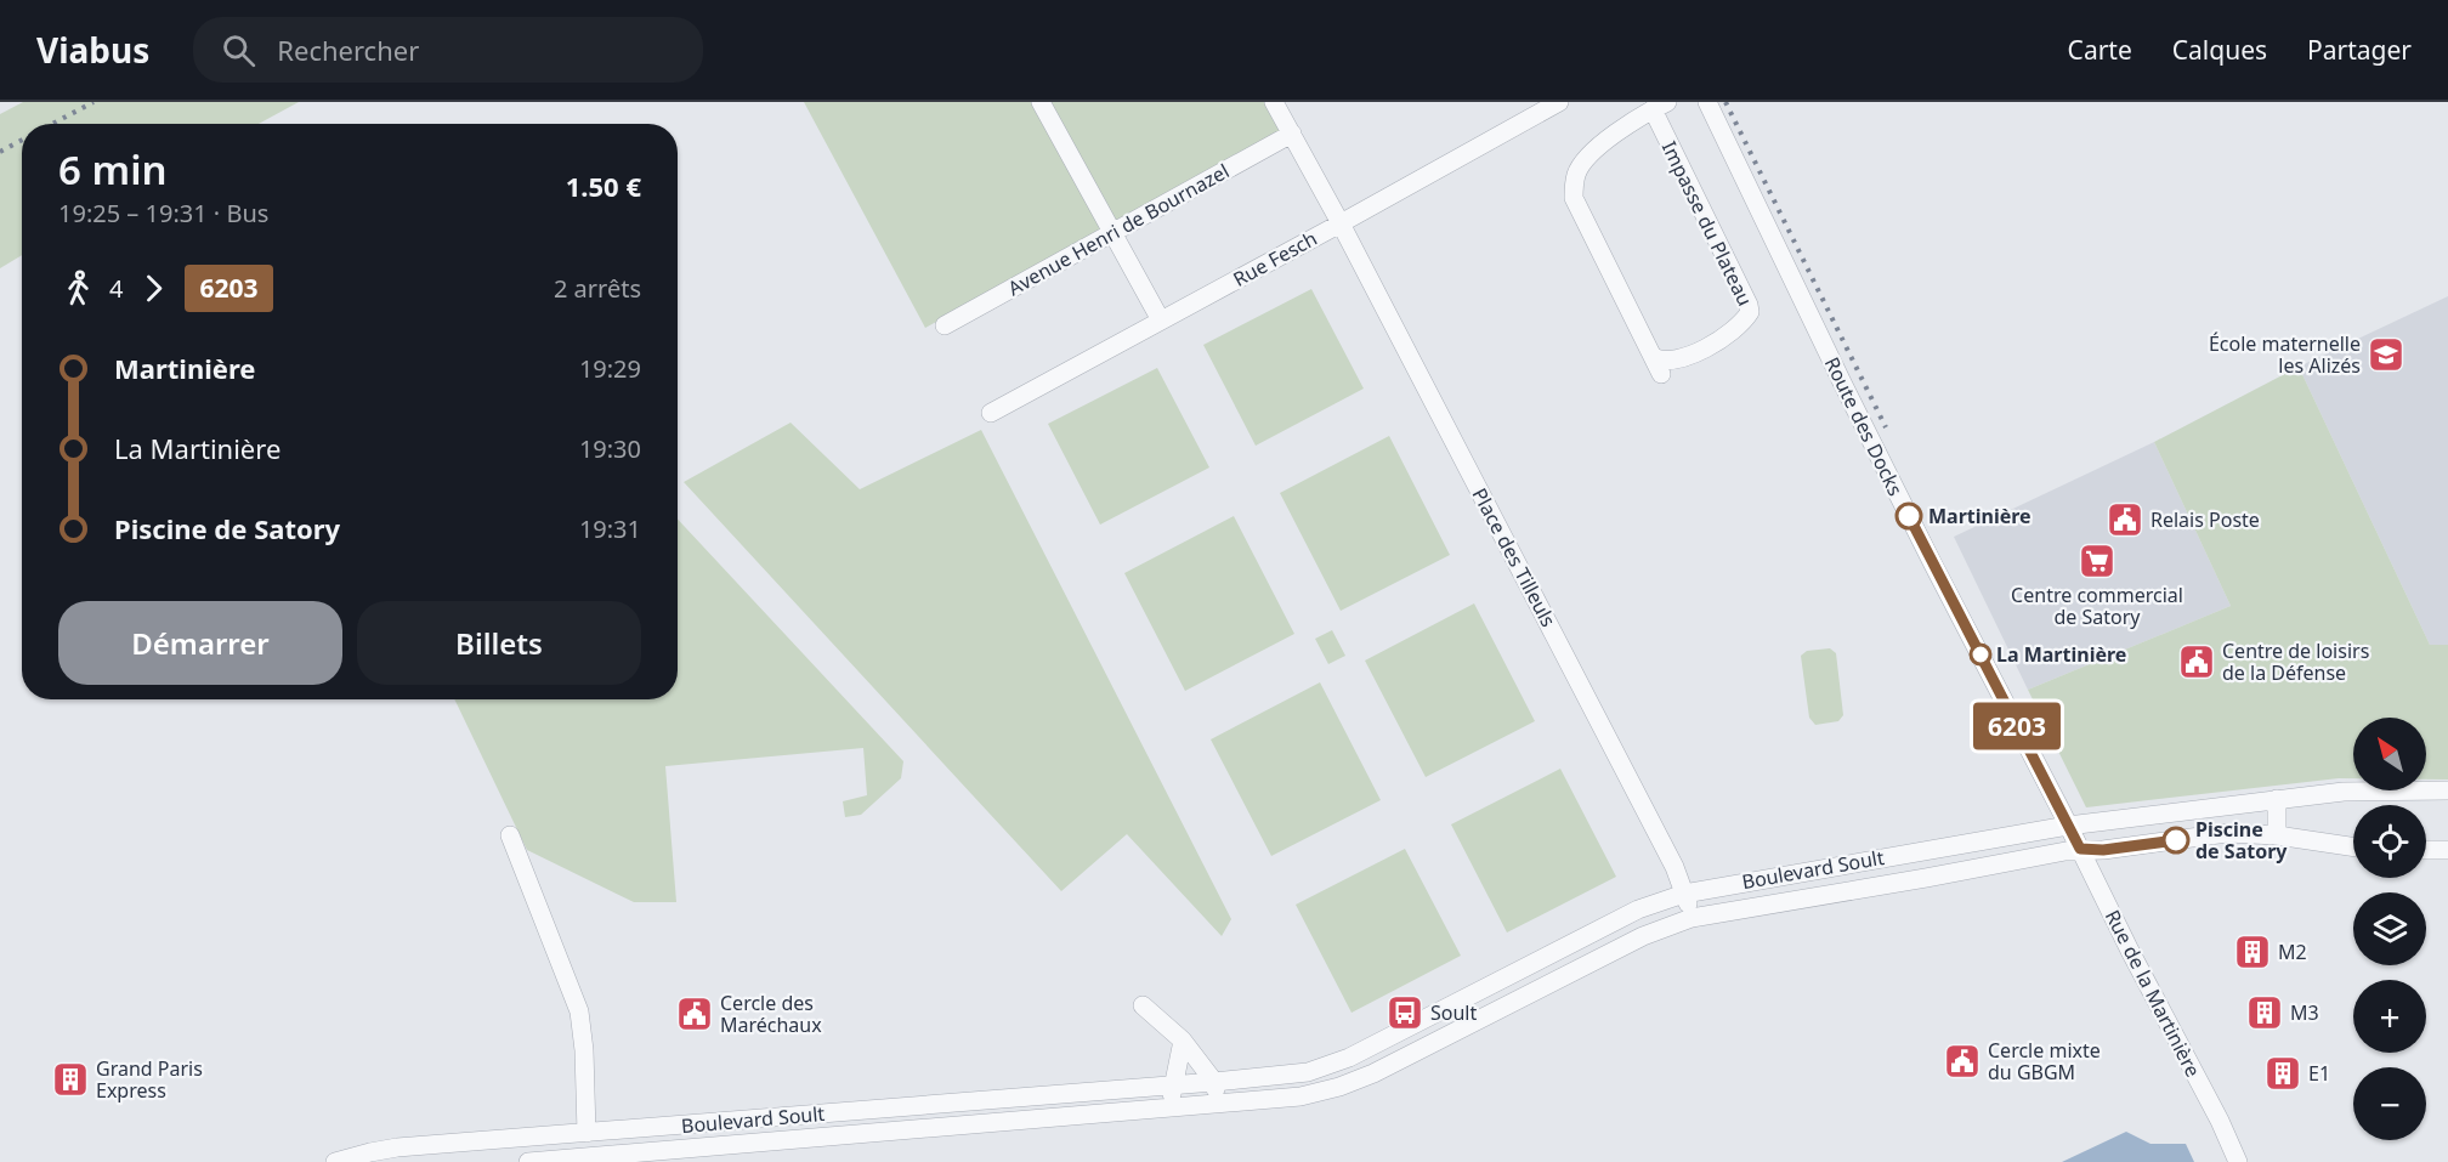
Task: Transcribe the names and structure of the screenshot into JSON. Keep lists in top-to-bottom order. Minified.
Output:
{"streets":{"street":["Impasse du Plateau","Avenue Henri de Bournazel","Rue Fesch","Route des Docks","Place des Tilleuls","Boulevard Soult","Rue de la Martinière"]},"crossings":[["Avenue Henri de Bournazel","Place des Tilleuls"],["Rue Fesch","Place des Tilleuls"],["Route des Docks","Boulevard Soult"],["Route des Docks","Rue de la Martinière"],["Place des Tilleuls","Boulevard Soult"],["Boulevard Soult","Rue de la Martinière"]],"places":{"school or university":["École maternelle les Alizés"],"other":["Martinière","La Martinière","Piscine de Satory"],"public building":["Relais Poste","Centre de loisirs de la Défense","Cercle des Maréchaux","Cercle mixte du GBGM"],"supermarket":["Centre commercial de Satory"],"building":["M2","M3","E1","Grand Paris Express"],"bus stop":["Soult"]},"lines":["bus line 6203"],"north":"top left","page":{"header":"Viabus","search":"Rechercher","nav":["Carte","Calques","Partager"],"on_map":"6203","heading":["6 min","19:25 – 19:31 · Bus","1.50 €"],"legs":["4","6203","2 arrêts"],"list":[{"name":"Martinière","value":"19:29"},{"name":"La Martinière","value":"19:30"},{"name":"Piscine de Satory","value":"19:31"}],"buttons":["Démarrer","Billets"],"map_buttons":["+","−"]}}
